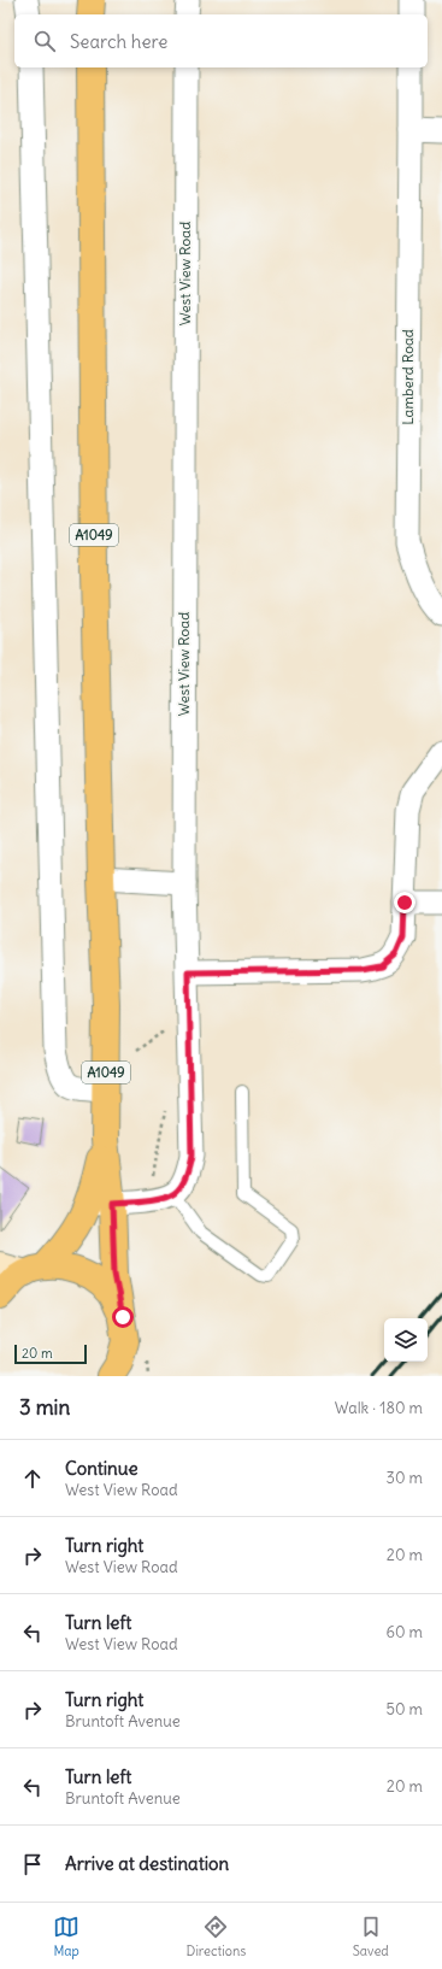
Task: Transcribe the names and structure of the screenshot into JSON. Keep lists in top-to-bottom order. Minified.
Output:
{"streets":{"main road":["A1049"],"street":["West View Road","Lamberd Road"]},"scale_bar":"20 m","page":{"search":"Search here","scale":"20 m","heading":["3 min","Walk · 180 m"],"list":[["Continue","West View Road","30 m"],["Turn right","West View Road","20 m"],["Turn left","West View Road","60 m"],["Turn right","Bruntoft Avenue","50 m"],["Turn left","Bruntoft Avenue","20 m"],"Arrive at destination"],"nav":["Map","Directions","Saved"]}}
